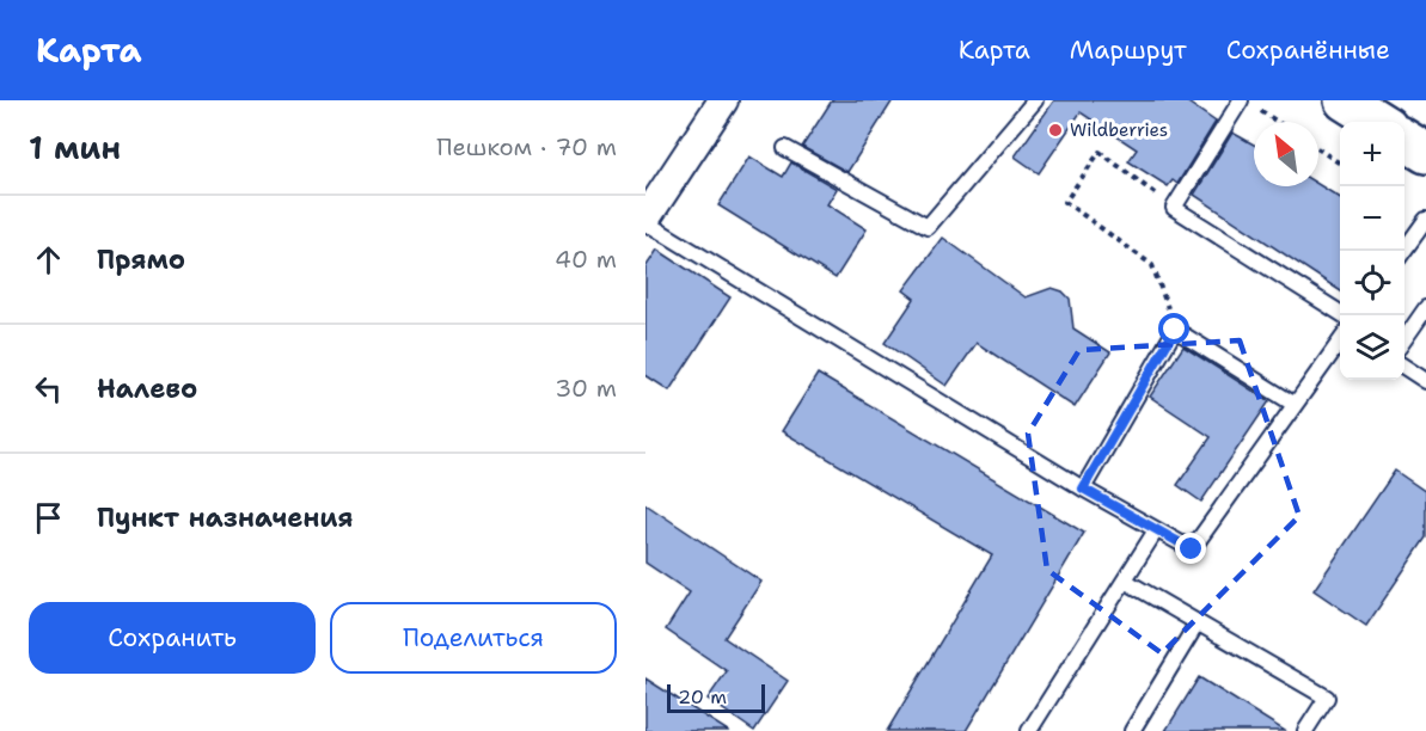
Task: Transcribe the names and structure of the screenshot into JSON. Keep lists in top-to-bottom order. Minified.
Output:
{"places":["Wildberries"],"scale_bar":"20 m","north":"top left","page":{"header":"Карта","nav":["Карта","Маршрут","Сохранённые"],"heading":["1 мин","Пешком · 70 m"],"map_buttons":["+","−"],"list":[["Прямо","40 m"],["Налево","30 m"],"Пункт назначения"],"buttons":["Сохранить","Поделиться"],"scale":"20 m"}}
